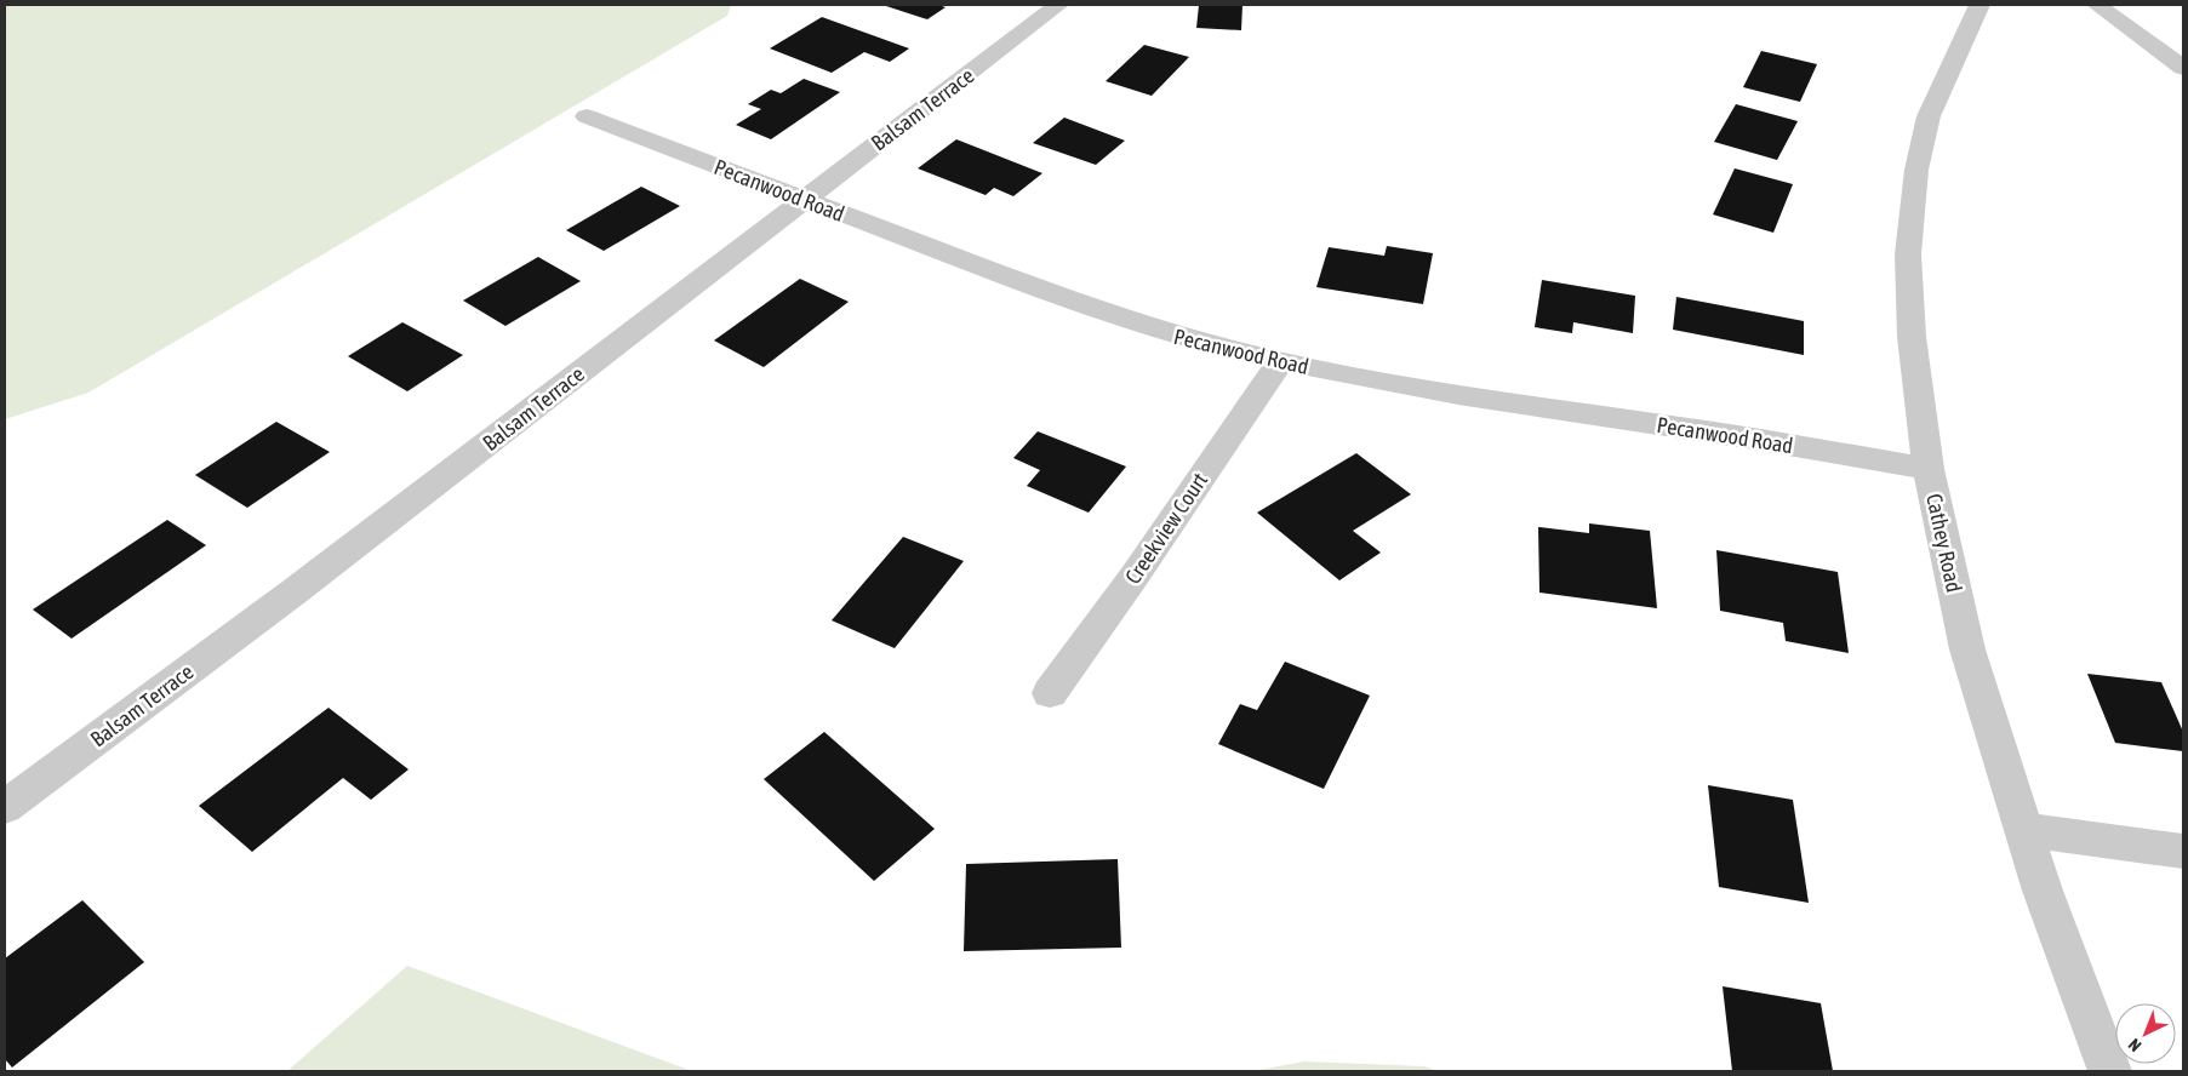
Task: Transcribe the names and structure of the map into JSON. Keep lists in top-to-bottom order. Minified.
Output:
{"streets":{"street":["Balsam Terrace","Pecanwood Road","Creekview Court","Cathey Road"]},"crossings":[["Balsam Terrace","Pecanwood Road"],["Pecanwood Road","Creekview Court"],["Pecanwood Road","Cathey Road"]],"north":"bottom left"}
